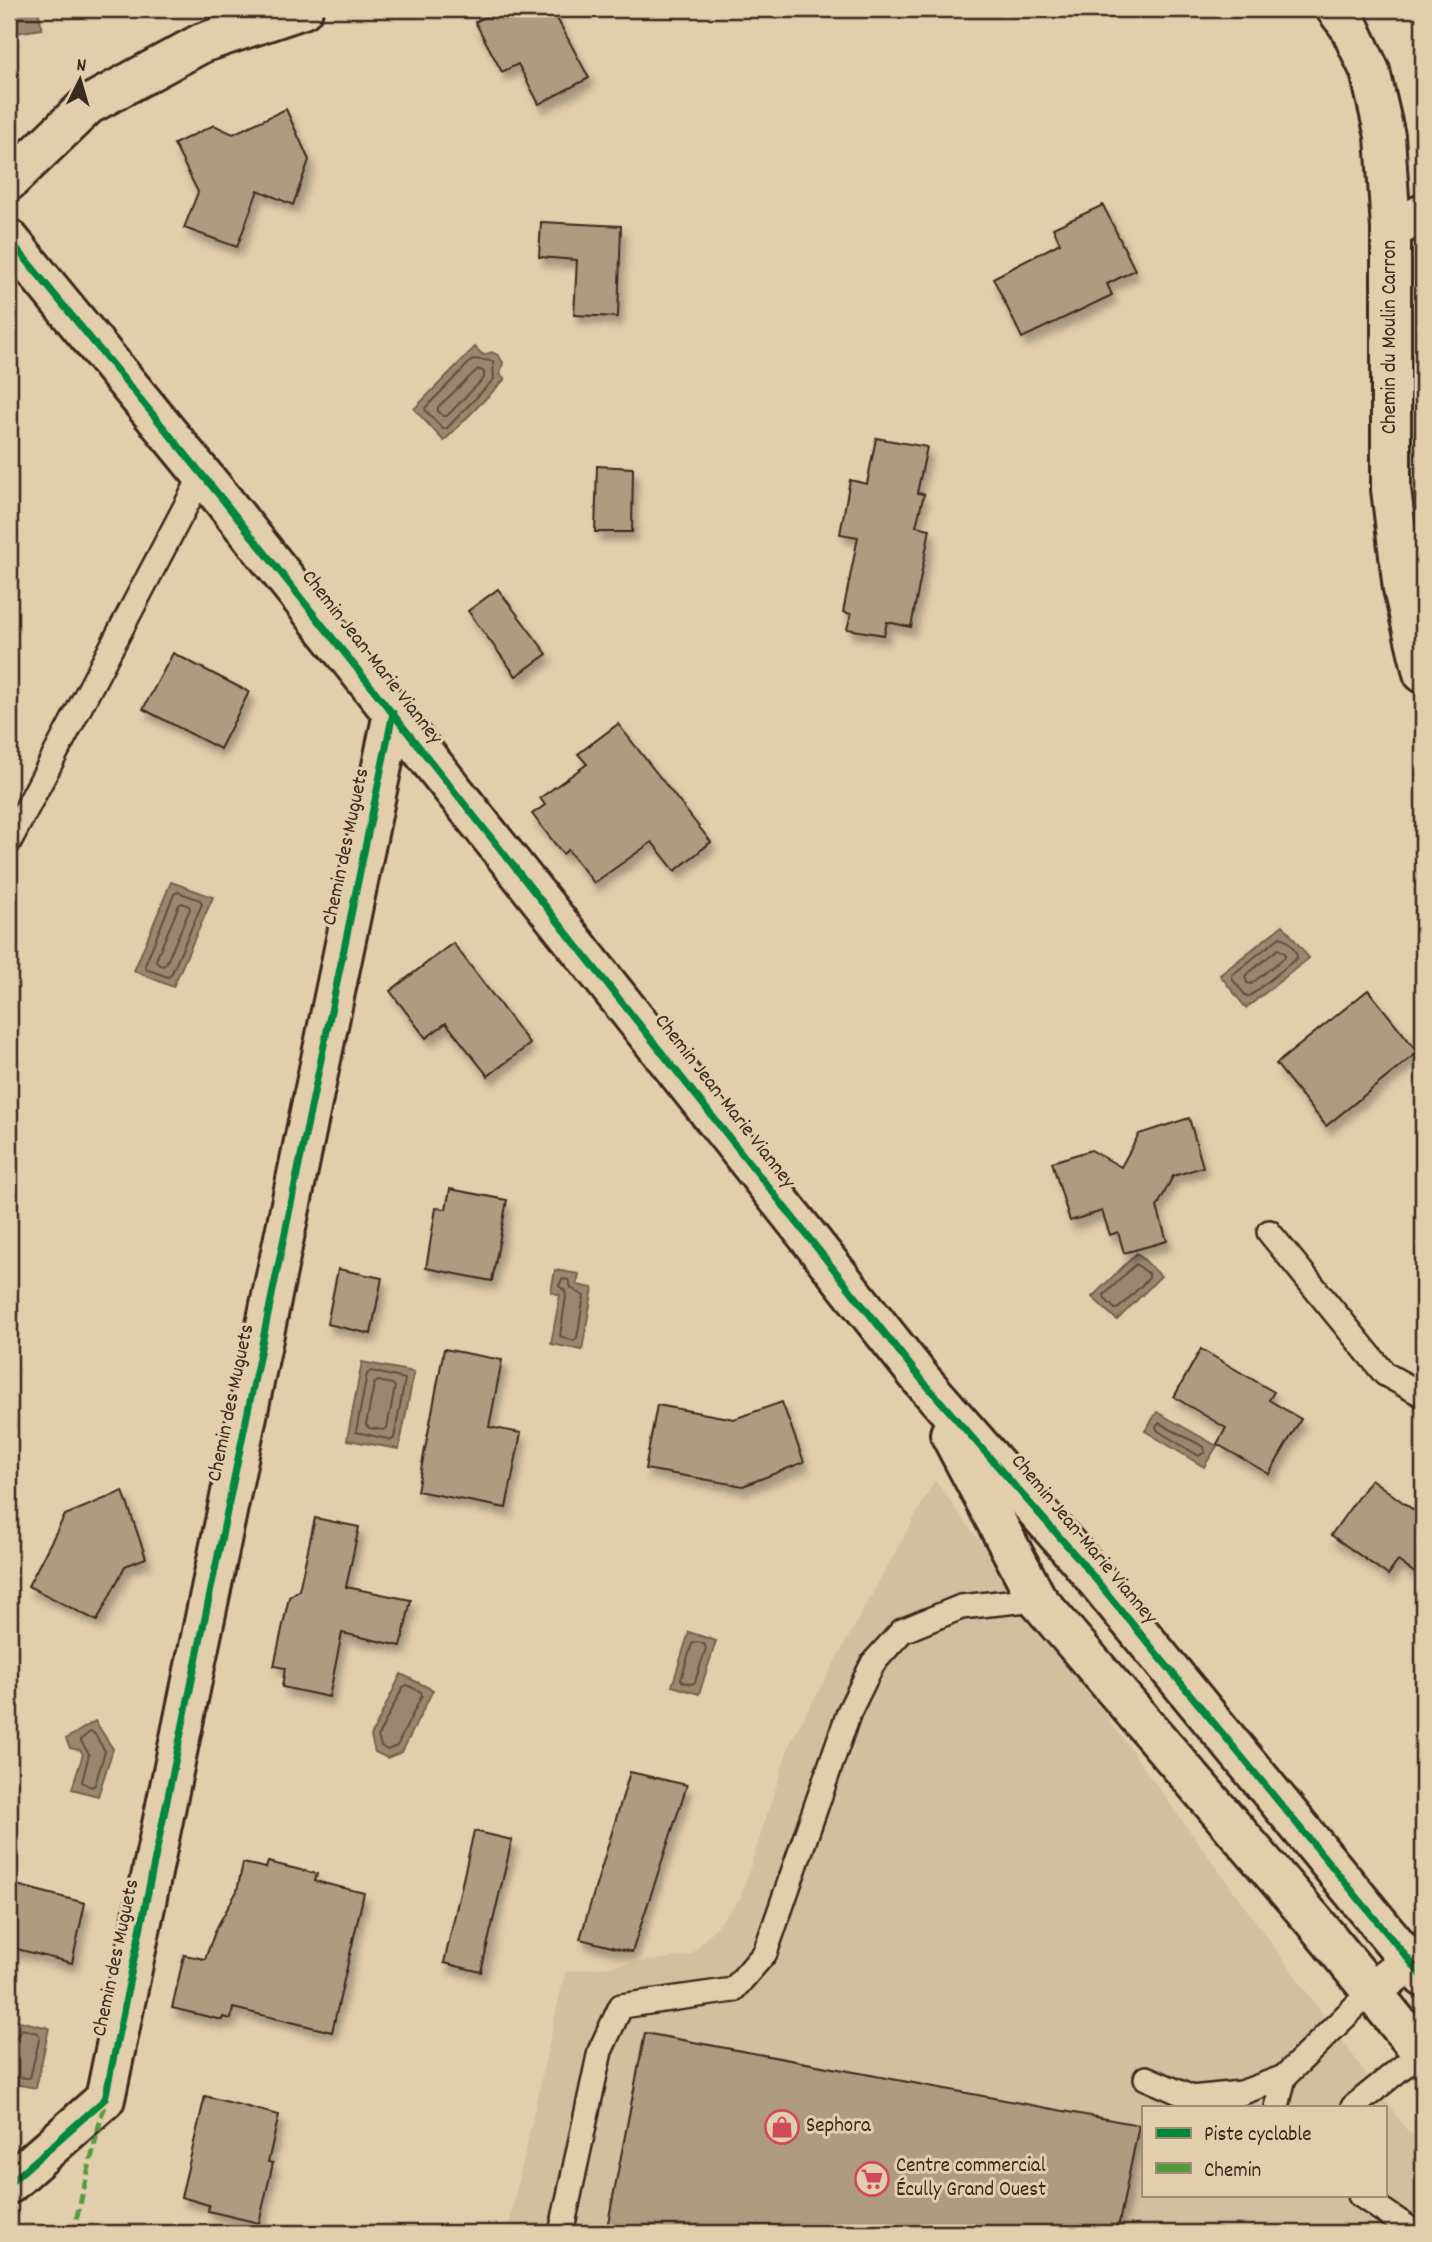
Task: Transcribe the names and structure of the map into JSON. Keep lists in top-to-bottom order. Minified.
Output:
{"streets":{"street":["Chemin du Moulin Carron","Chemin Jean-Marie Vianney","Chemin des Muguets"]},"crossings":[["Chemin Jean-Marie Vianney","Chemin des Muguets"]],"places":{"shop":["Sephora"],"supermarket":["Centre commercial Écully Grand Ouest"]},"legend":["Piste cyclable","Chemin"],"north":"top"}
